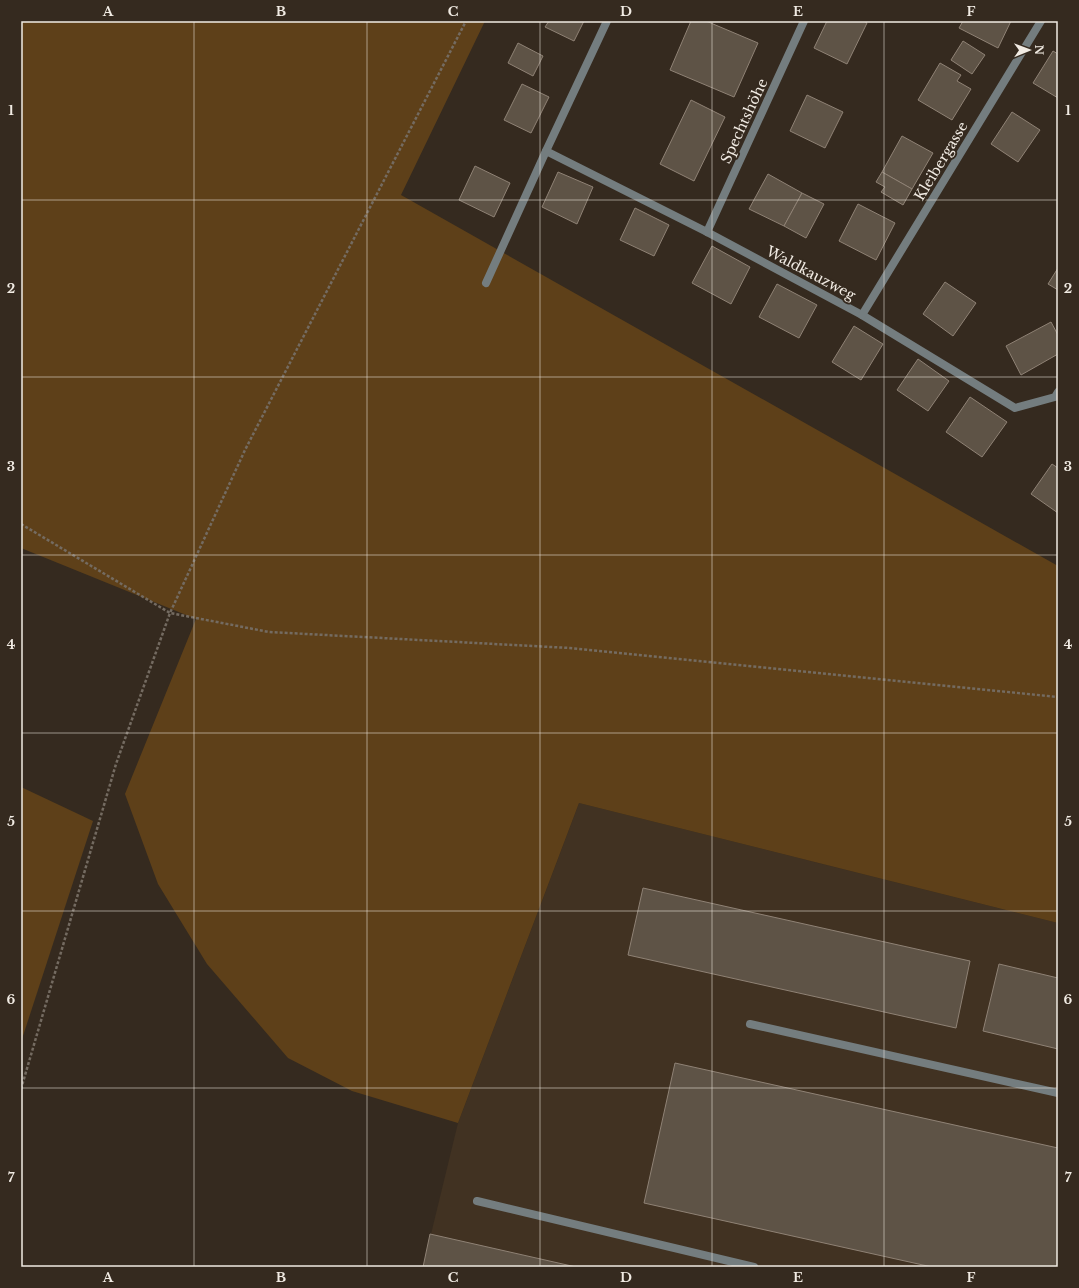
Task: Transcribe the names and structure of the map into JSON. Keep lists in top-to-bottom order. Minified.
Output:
{"streets":{"street":["Spechtshöhe","Kleibergasse","Waldkauzweg"]},"crossings":[["Spechtshöhe","Waldkauzweg"],["Kleibergasse","Waldkauzweg"]],"north":"right","grid":{"columns":["A","B","C","D","E","F"],"rows":["1","2","3","4","5","6","7"]}}
